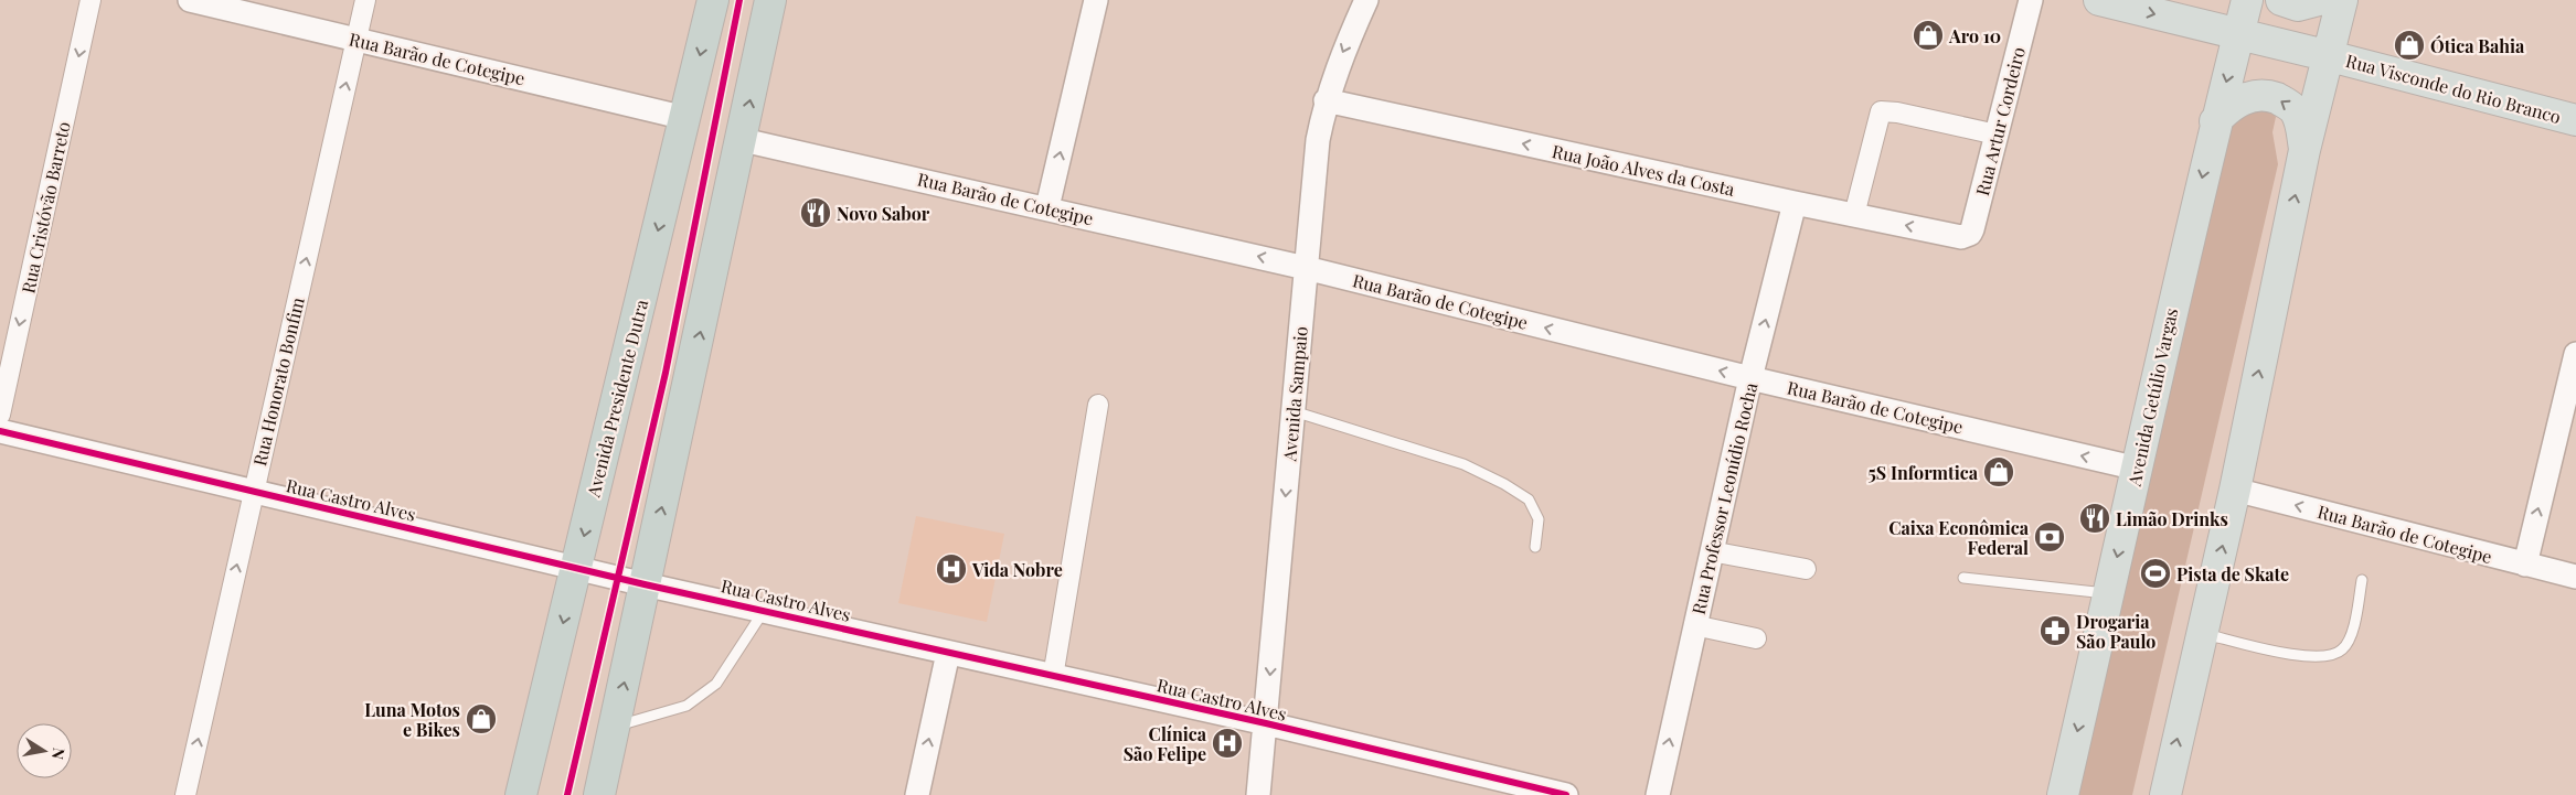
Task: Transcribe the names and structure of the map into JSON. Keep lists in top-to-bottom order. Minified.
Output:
{"streets":{"highway":["Avenida Presidente Dutra"],"main road":["Rua Visconde do Rio Branco","Avenida Getúlio Vargas"],"street":["Rua Barão de Cotegipe","Rua Artur Cordeiro","Rua João Alves da Costa","Rua Cristóvão Barreto","Rua Honorato Bonfim","Avenida Sampaio","Rua Professor Leonídio Rocha","Rua Castro Alves"]},"crossings":[["Rua Barão de Cotegipe","Rua Honorato Bonfim"],["Rua Barão de Cotegipe","Avenida Sampaio"],["Rua Barão de Cotegipe","Avenida Getúlio Vargas"],["Rua Barão de Cotegipe","Avenida Presidente Dutra"],["Rua Barão de Cotegipe","Rua Professor Leonídio Rocha"],["Rua Visconde do Rio Branco","Avenida Getúlio Vargas"],["Rua Artur Cordeiro","Rua João Alves da Costa"],["Rua João Alves da Costa","Avenida Sampaio"],["Rua João Alves da Costa","Rua Professor Leonídio Rocha"],["Rua Honorato Bonfim","Rua Castro Alves"],["Avenida Sampaio","Rua Castro Alves"],["Avenida Presidente Dutra","Rua Castro Alves"]],"one_way":["Rua Barão de Cotegipe","Rua João Alves da Costa","Rua Cristóvão Barreto","Rua Honorato Bonfim","Rua Professor Leonídio Rocha"],"places":{"shop":["Aro 10","Ótica Bahia","5S Informtica","Luna Motos e Bikes"],"restaurant":["Novo Sabor","Limão Drinks"],"bank":["Caixa Econômica Federal"],"hospital":["Vida Nobre","Clínica São Felipe"],"sports":["Pista de Skate"],"pharmacy":["Drogaria São Paulo"]},"north":"right"}
